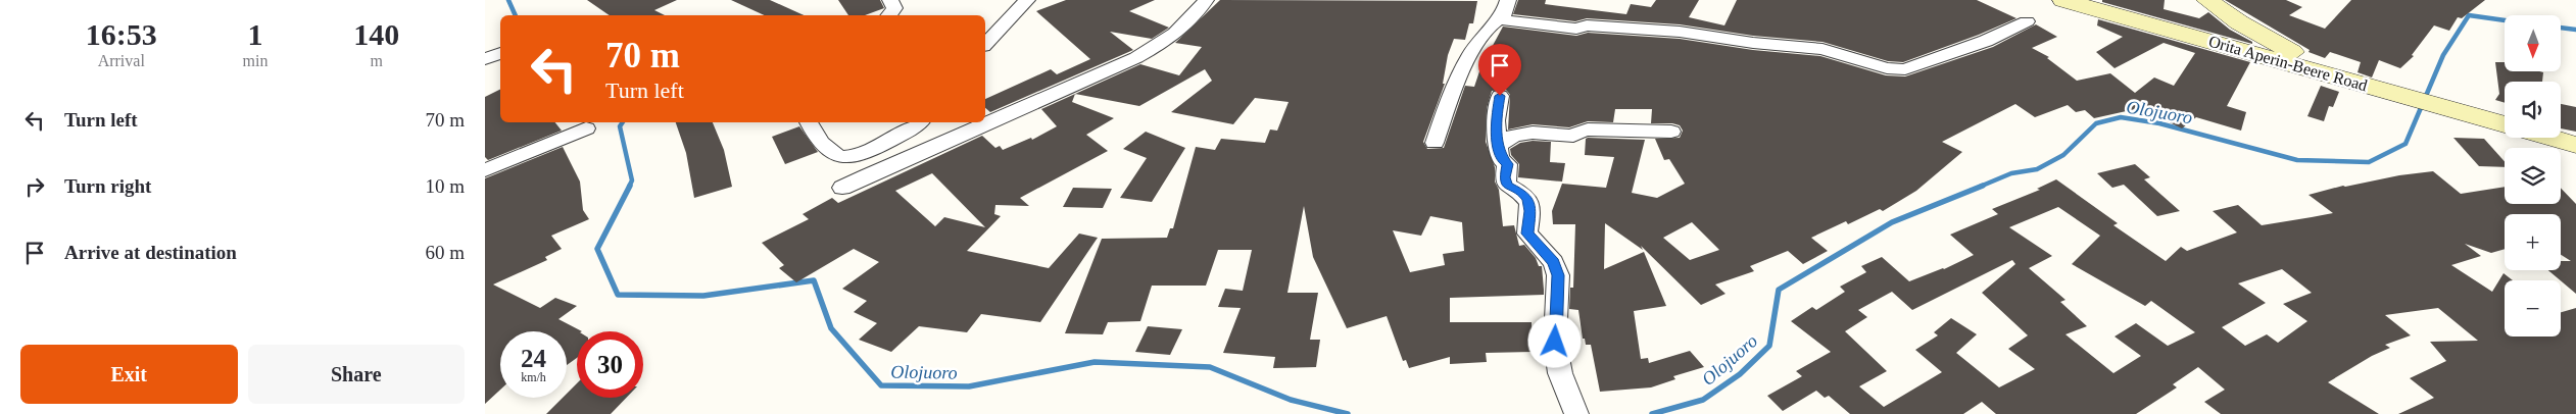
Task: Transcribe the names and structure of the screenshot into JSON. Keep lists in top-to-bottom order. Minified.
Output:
{"streets":{"main road":["Orita Aperin-Beere Road"]},"water":["Olojuoro"],"north":"bottom","page":{"eta":["16:53","Arrival","1","min","140","m"],"map_buttons":["+","−"],"turn":["70 m","Turn left"],"list":[{"name":"Turn left","value":"70 m"},{"name":"Turn right","value":"10 m"},{"name":"Arrive at destination","value":"60 m"}],"speed":"24 km/h","limit":"30","buttons":["Exit","Share"]}}
